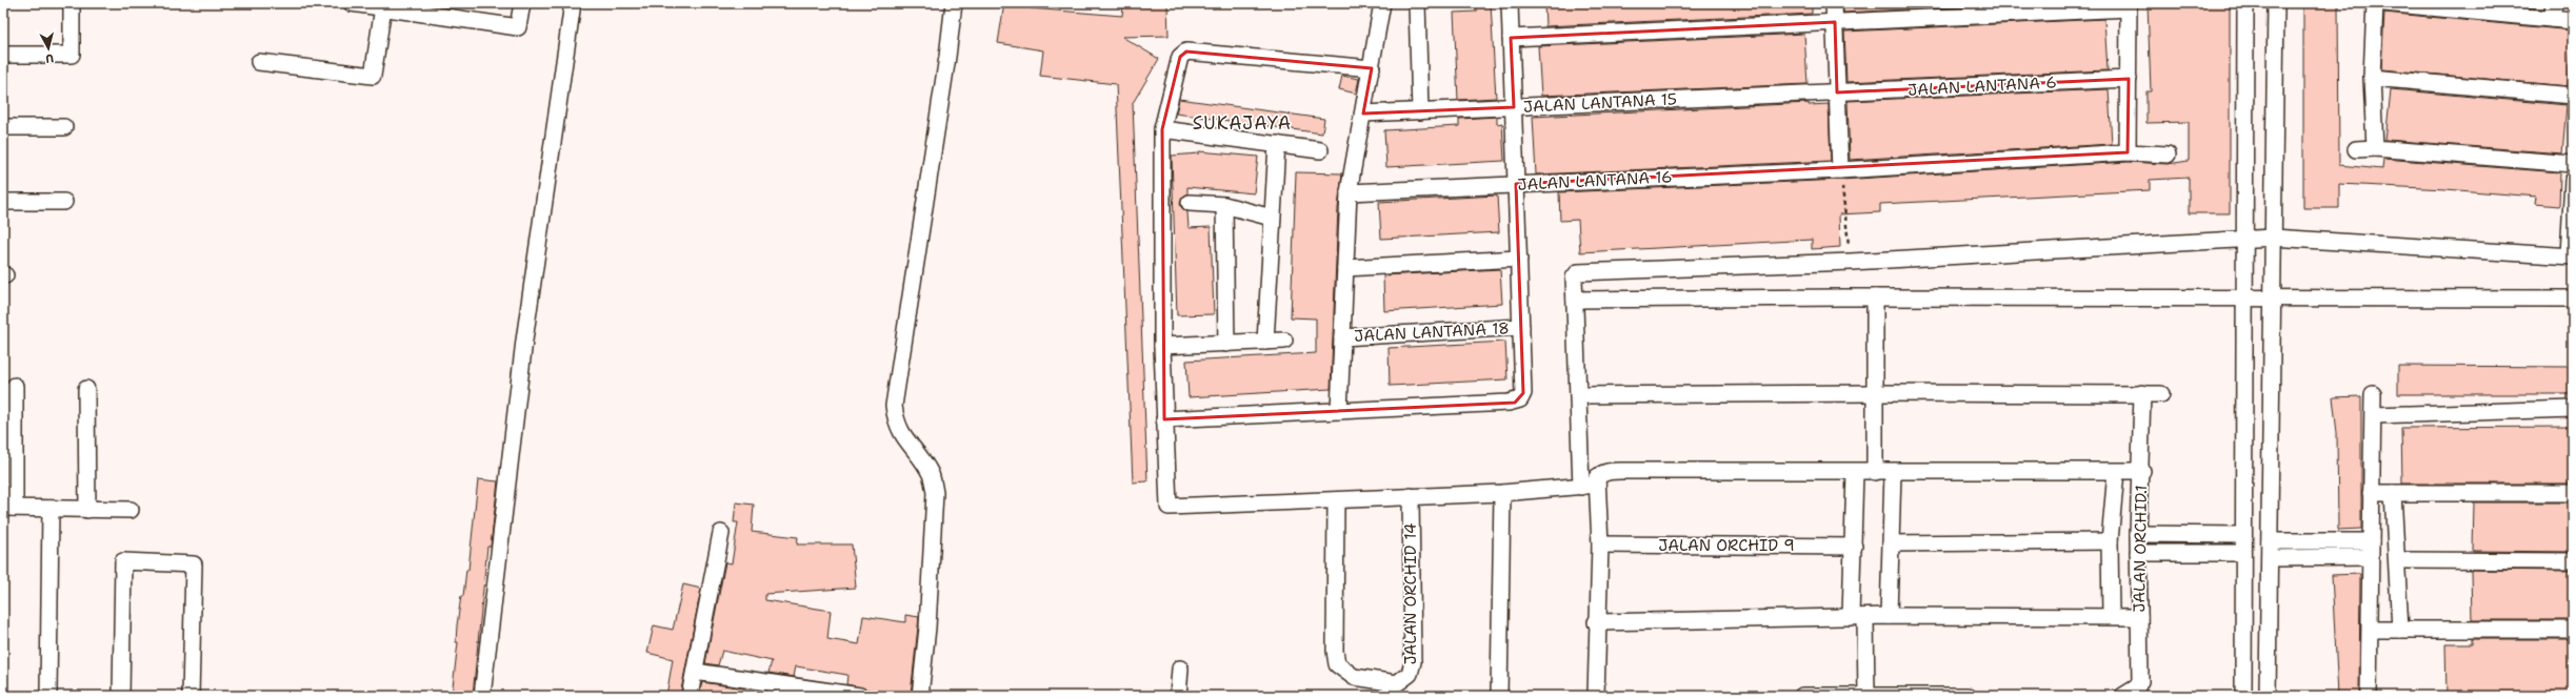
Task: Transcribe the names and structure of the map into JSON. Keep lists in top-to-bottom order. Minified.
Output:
{"streets":{"street":["JALAN LANTANA 6","JALAN LANTANA 15","JALAN LANTANA 16","JALAN LANTANA 18","JALAN ORCHID 9","JALAN ORCHID.1","JALAN ORCHID 14"]},"crossings":[["JALAN LANTANA 6","JALAN LANTANA 15"]],"districts":["SUKAJAYA"],"north":"bottom"}
